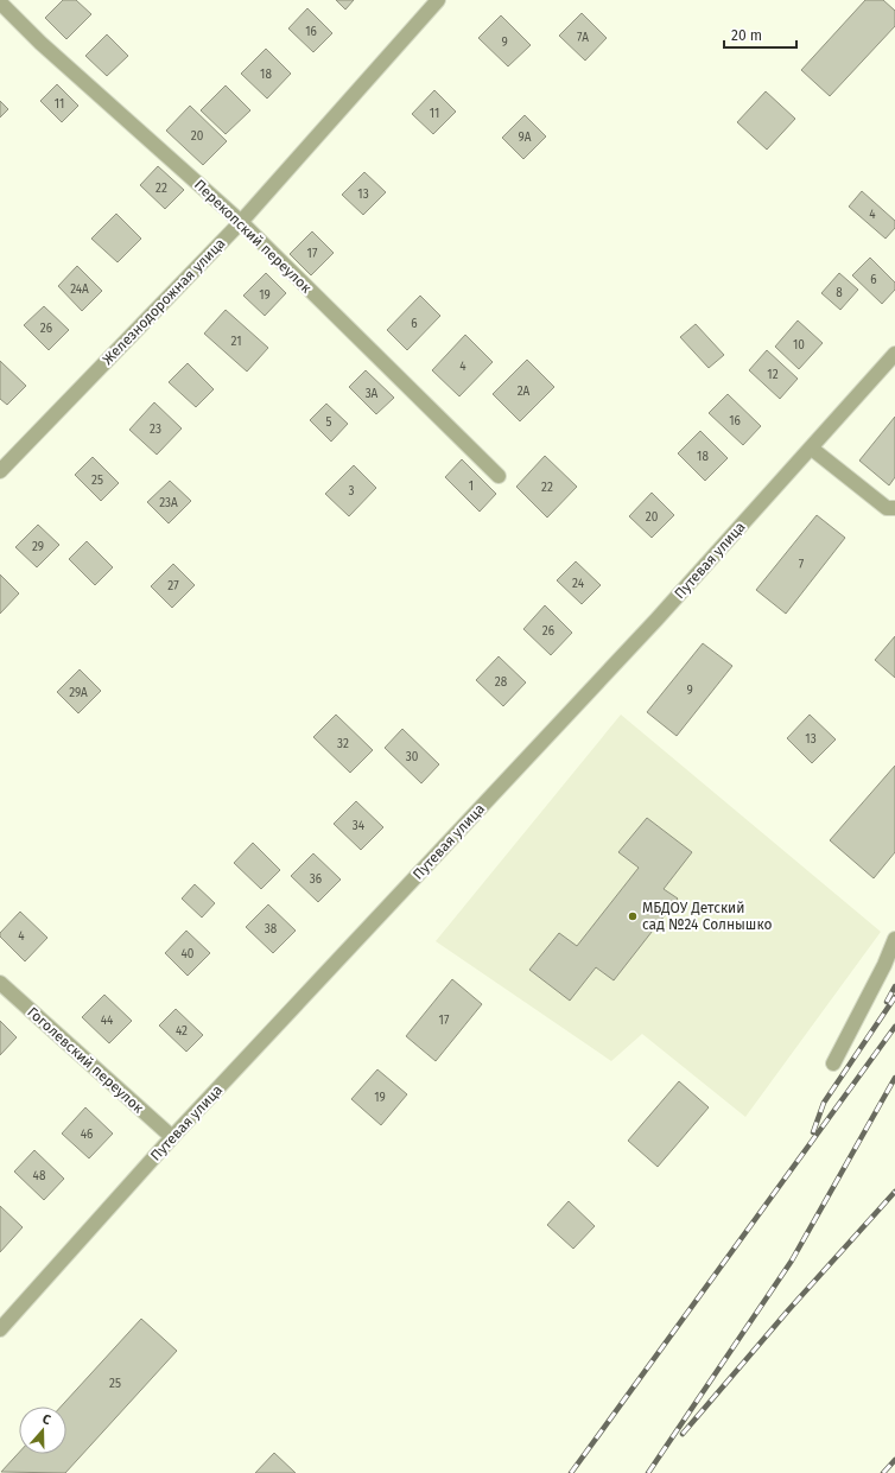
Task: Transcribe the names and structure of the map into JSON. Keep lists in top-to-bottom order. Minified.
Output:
{"streets":{"street":["Перекопский переулок","Железнодорожная улица","Путевая улица","Гоголевский переулок"]},"crossings":[["Перекопский переулок","Железнодорожная улица"],["Путевая улица","Гоголевский переулок"]],"places":["МБДОУ Детский сад №24 Солнышко"],"house_numbers":["16","7А","9","18","11","11","20","9А","22","13","4","17","6","24А","8","19","6","26","21","10","4","12","2А","3А","16","5","23","18","25","1","22","3","23А","20","29","7","24","27","26","28","9","29А","13","32","30","34","36","38","4","40","44","17","42","19","46","48","25"],"scale_bar":"20 m","north":"top"}
